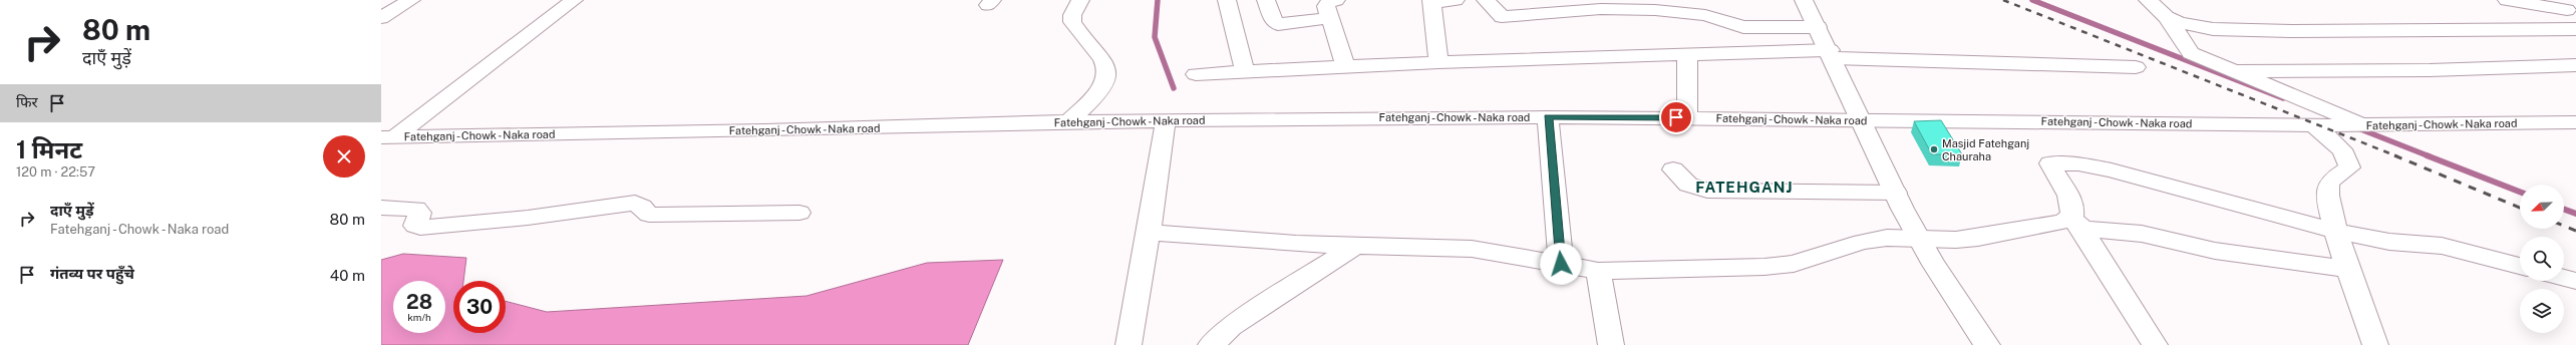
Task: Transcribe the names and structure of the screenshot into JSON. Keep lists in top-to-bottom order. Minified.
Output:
{"streets":{"street":["Fatehganj - Chowk - Naka road"]},"districts":["FATEHGANJ"],"places":["Masjid Fatehganj Chauraha"],"north":"bottom left","page":{"turn":["80 m","दाएँ मुड़ें"],"then":"फिर","heading":["1 मिनट","120 m · 22:57"],"list":[{"name":"दाएँ मुड़ें","note":"Fatehganj - Chowk - Naka road","value":"80 m"},{"name":"गंतव्य पर पहुँचे","value":"40 m"}],"speed":"28 km/h","limit":"30"}}
